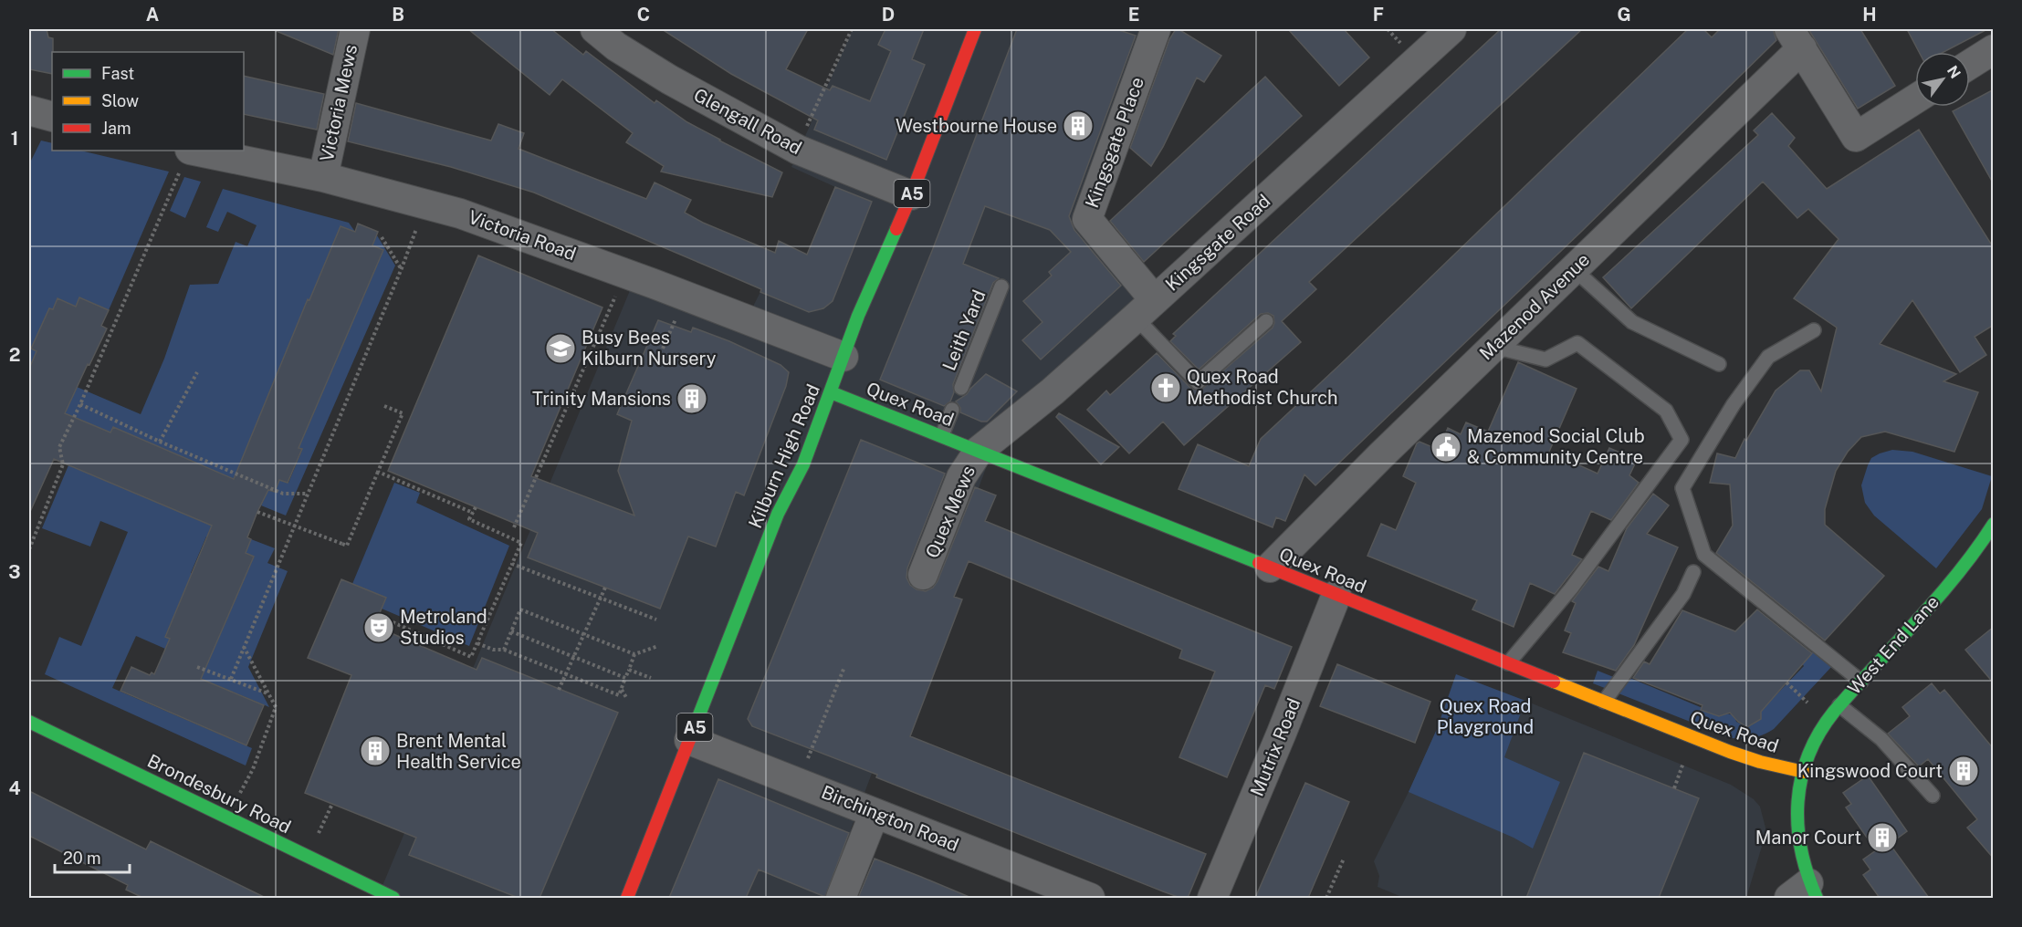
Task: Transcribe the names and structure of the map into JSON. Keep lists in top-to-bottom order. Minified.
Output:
{"streets":{"main road":["A5","Quex Road","Kilburn High Road","West End Lane","Brondesbury Road"],"street":["Victoria Mews","Glengall Road","Kingsgate Place","Victoria Road","Kingsgate Road","Mazenod Avenue","Quex Mews","Mutrix Road","Birchington Road"],"lane":["Leith Yard"]},"crossings":[["Victoria Mews","Victoria Road"],["Glengall Road","Kilburn High Road"],["Kingsgate Place","Kingsgate Road"],["Victoria Road","Kilburn High Road"],["Kingsgate Road","Quex Road"],["Kingsgate Road","Quex Mews"],["Mazenod Avenue","Quex Road"],["Quex Road","Kilburn High Road"],["Quex Road","Quex Mews"],["Quex Road","West End Lane"],["Quex Road","Mutrix Road"],["Kilburn High Road","Birchington Road"]],"parks":["Quex Road Playground"],"places":{"building":["Westbourne House","Trinity Mansions","Brent Mental Health Service","Kingswood Court","Manor Court"],"school or university":["Busy Bees Kilburn Nursery"],"church":["Quex Road Methodist Church"],"public building":["Mazenod Social Club & Community Centre"],"theatre":["Metroland Studios"]},"legend":["Fast","Slow","Jam"],"scale_bar":"20 m","north":"top right","grid":{"columns":["A","B","C","D","E","F","G","H"],"rows":["1","2","3","4"]}}
